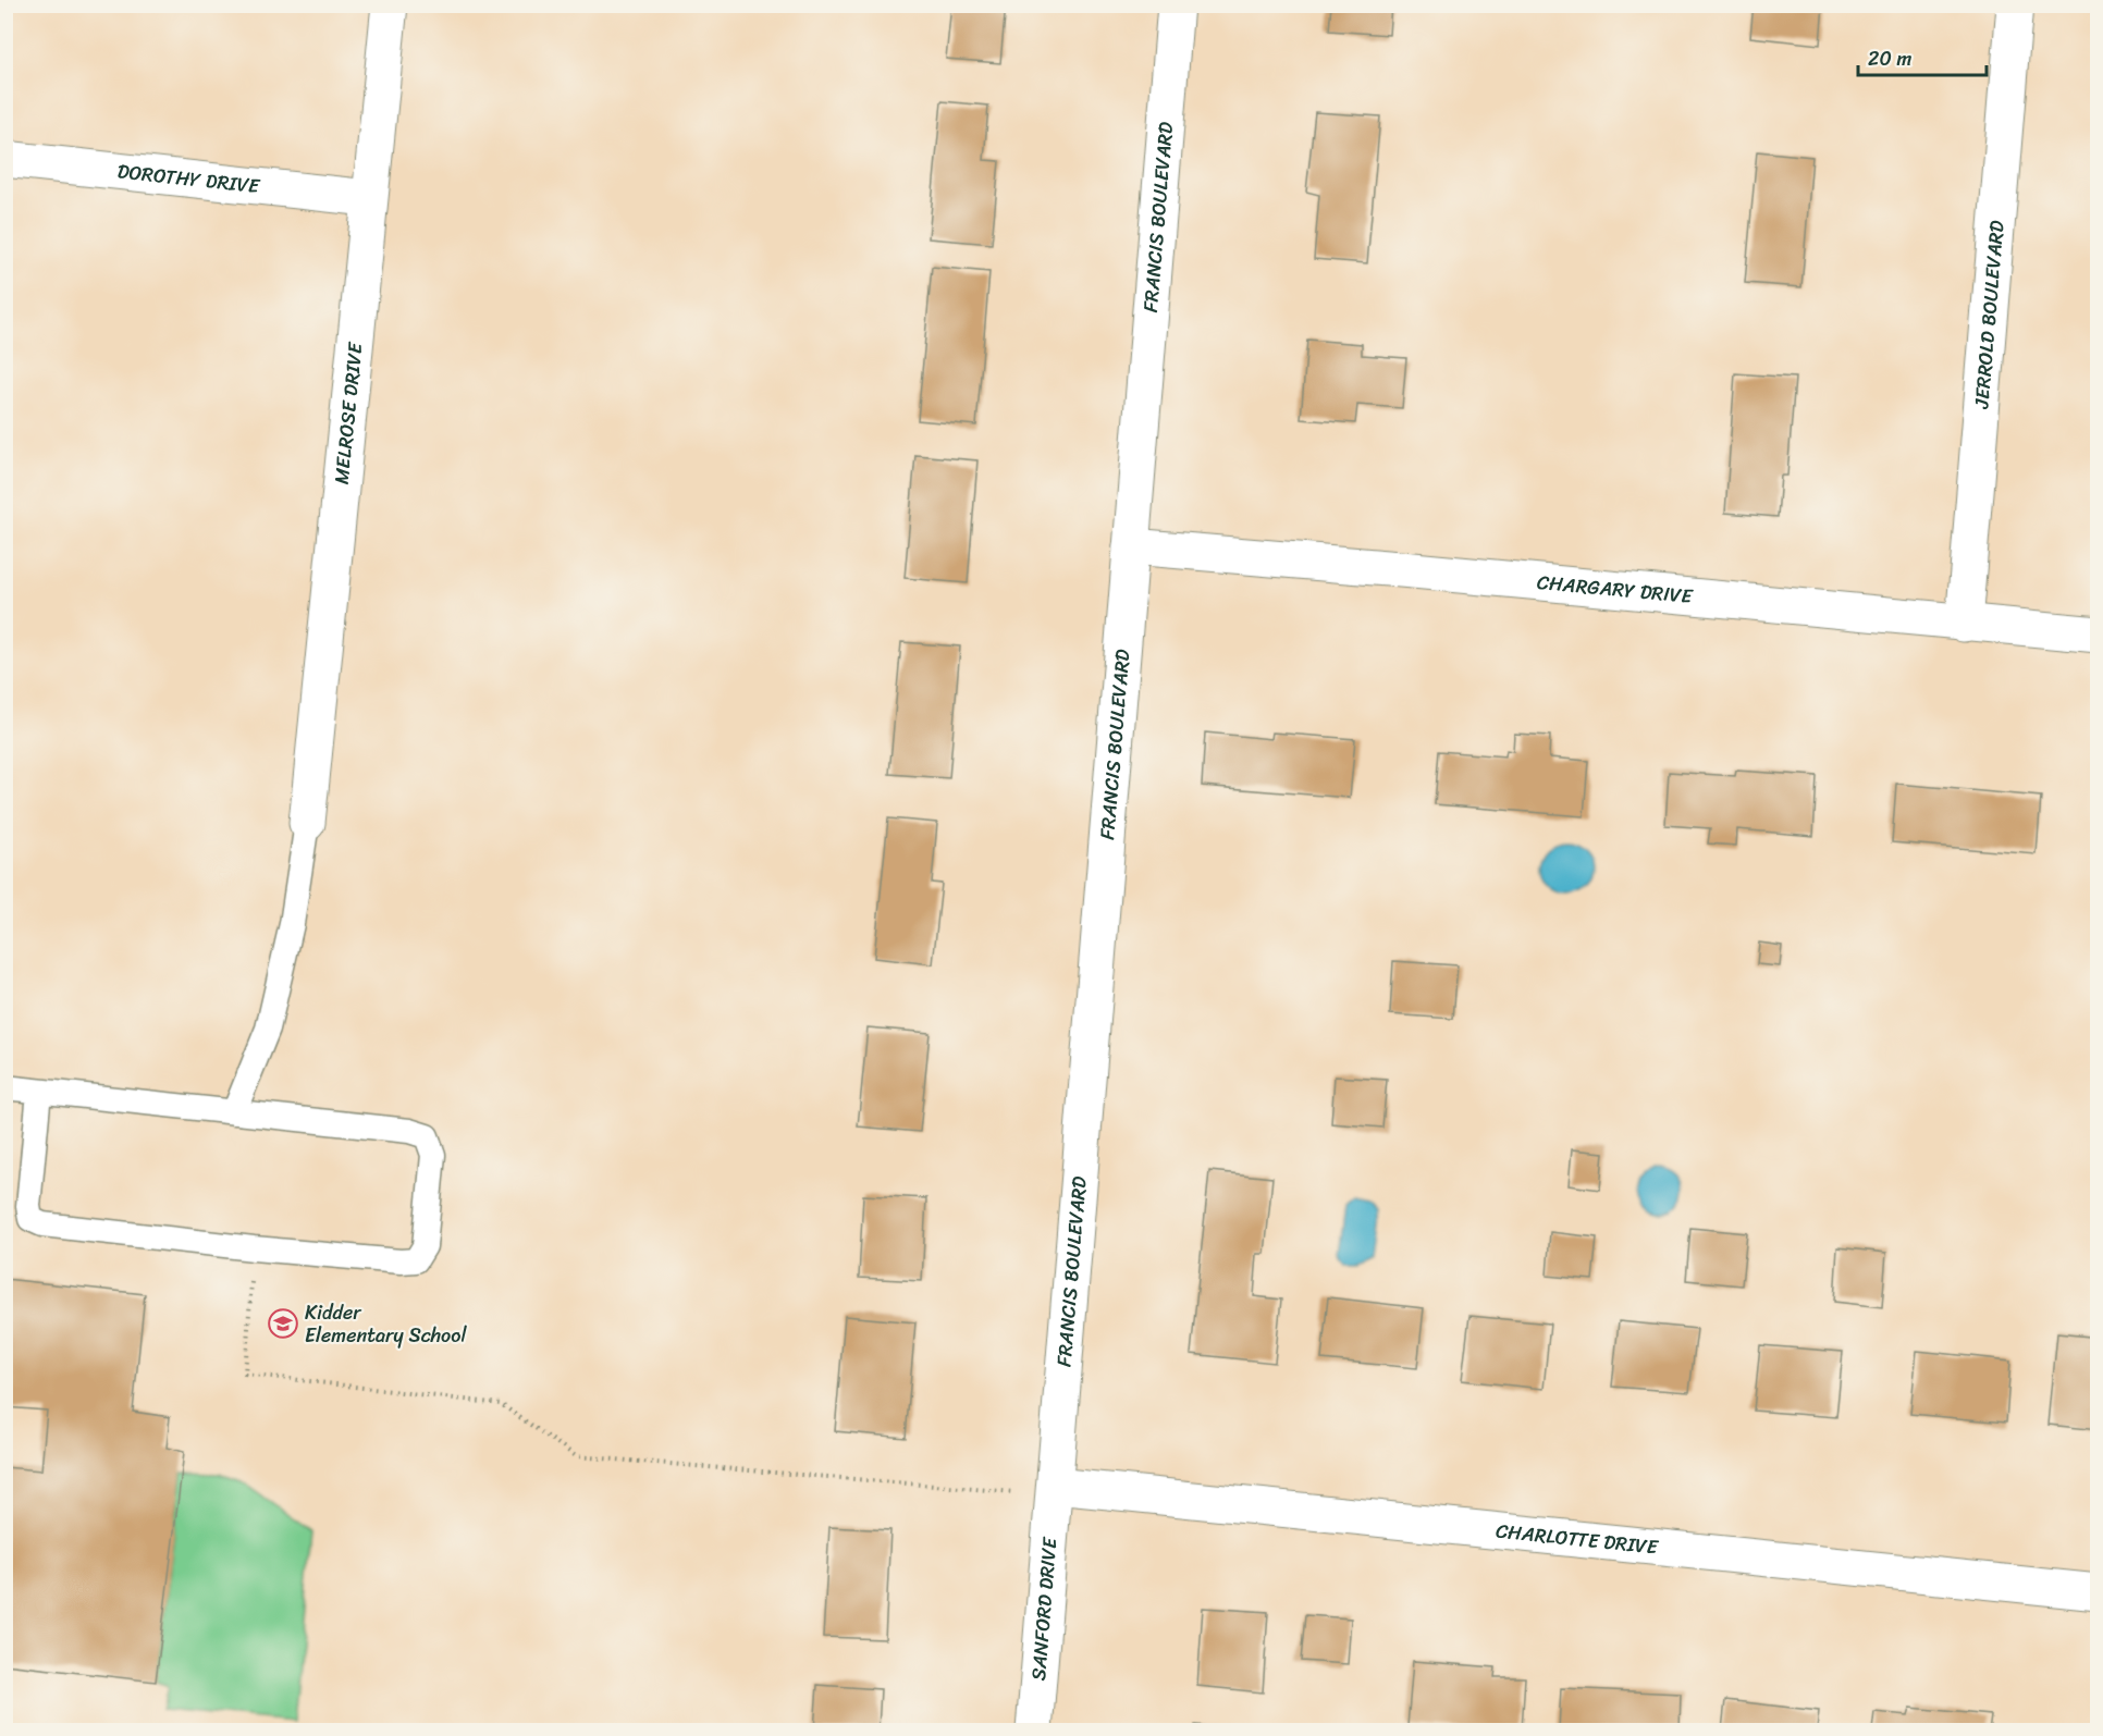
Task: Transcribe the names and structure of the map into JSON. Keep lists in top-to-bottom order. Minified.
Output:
{"streets":{"street":["DOROTHY DRIVE","FRANCIS BOULEVARD","JERROLD BOULEVARD","MELROSE DRIVE","CHARGARY DRIVE","CHARLOTTE DRIVE","SANFORD DRIVE"]},"crossings":[["DOROTHY DRIVE","MELROSE DRIVE"],["FRANCIS BOULEVARD","CHARGARY DRIVE"],["FRANCIS BOULEVARD","CHARLOTTE DRIVE"],["FRANCIS BOULEVARD","SANFORD DRIVE"],["JERROLD BOULEVARD","CHARGARY DRIVE"],["CHARLOTTE DRIVE","SANFORD DRIVE"]],"places":{"school or university":["Kidder Elementary School"]},"scale_bar":"20 m"}
